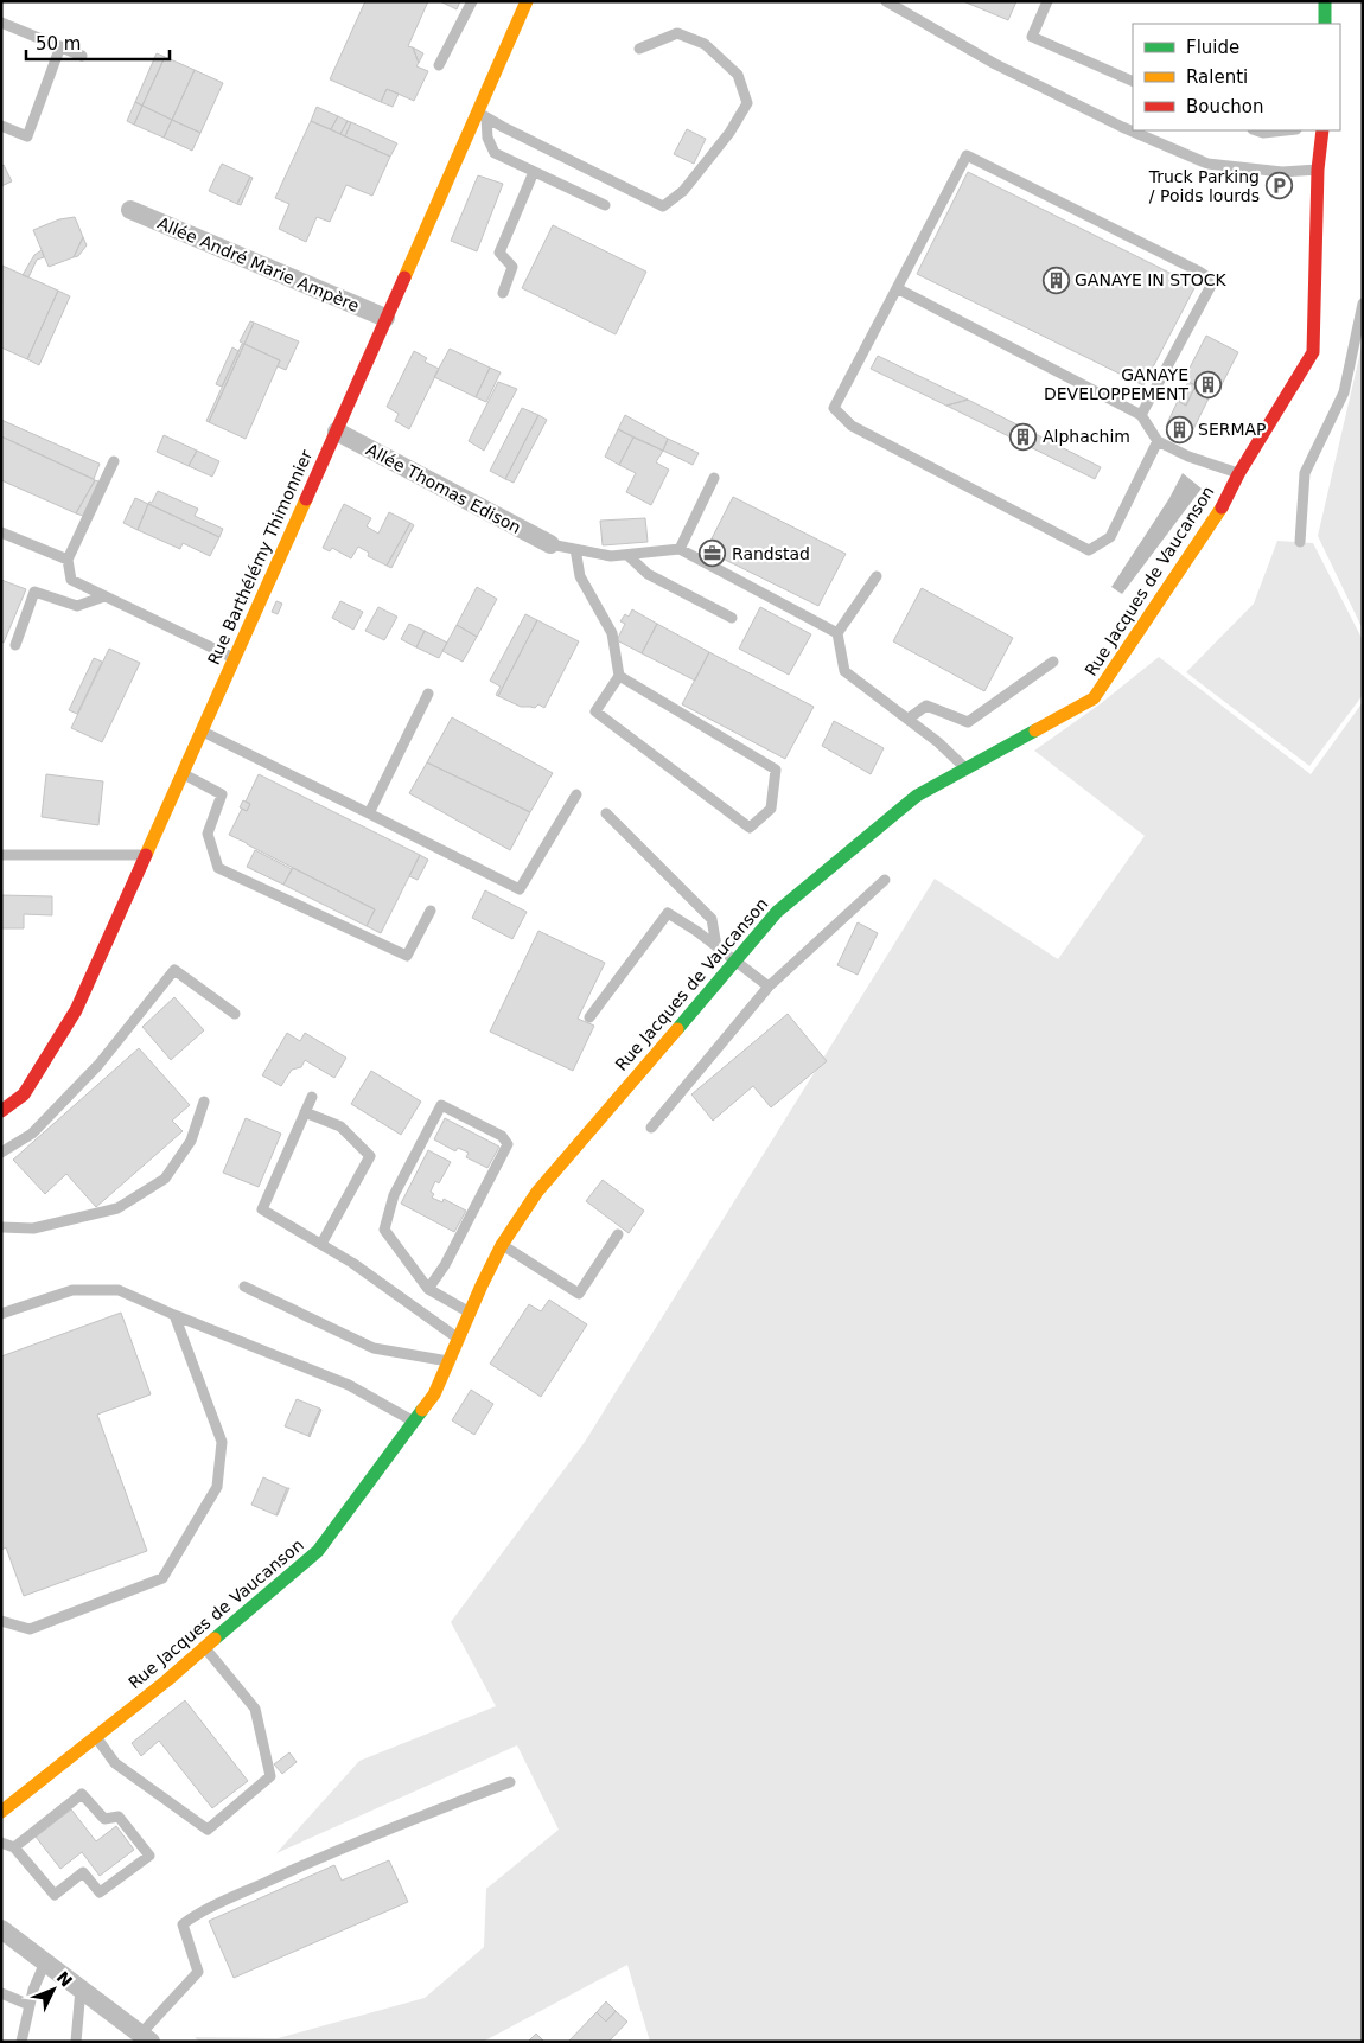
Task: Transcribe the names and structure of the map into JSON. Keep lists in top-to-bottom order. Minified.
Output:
{"streets":{"street":["Allée André Marie Ampère","Allée Thomas Edison","Rue Barthélémy Thimonnier","Rue Jacques de Vaucanson"]},"crossings":[["Allée André Marie Ampère","Rue Barthélémy Thimonnier"],["Allée Thomas Edison","Rue Barthélémy Thimonnier"]],"places":{"parking":["Truck Parking / Poids lourds"],"building":["GANAYE IN STOCK","GANAYE DEVELOPPEMENT","SERMAP","Alphachim"],"office":["Randstad"]},"legend":["Fluide","Ralenti","Bouchon"],"scale_bar":"50 m","north":"top right"}
